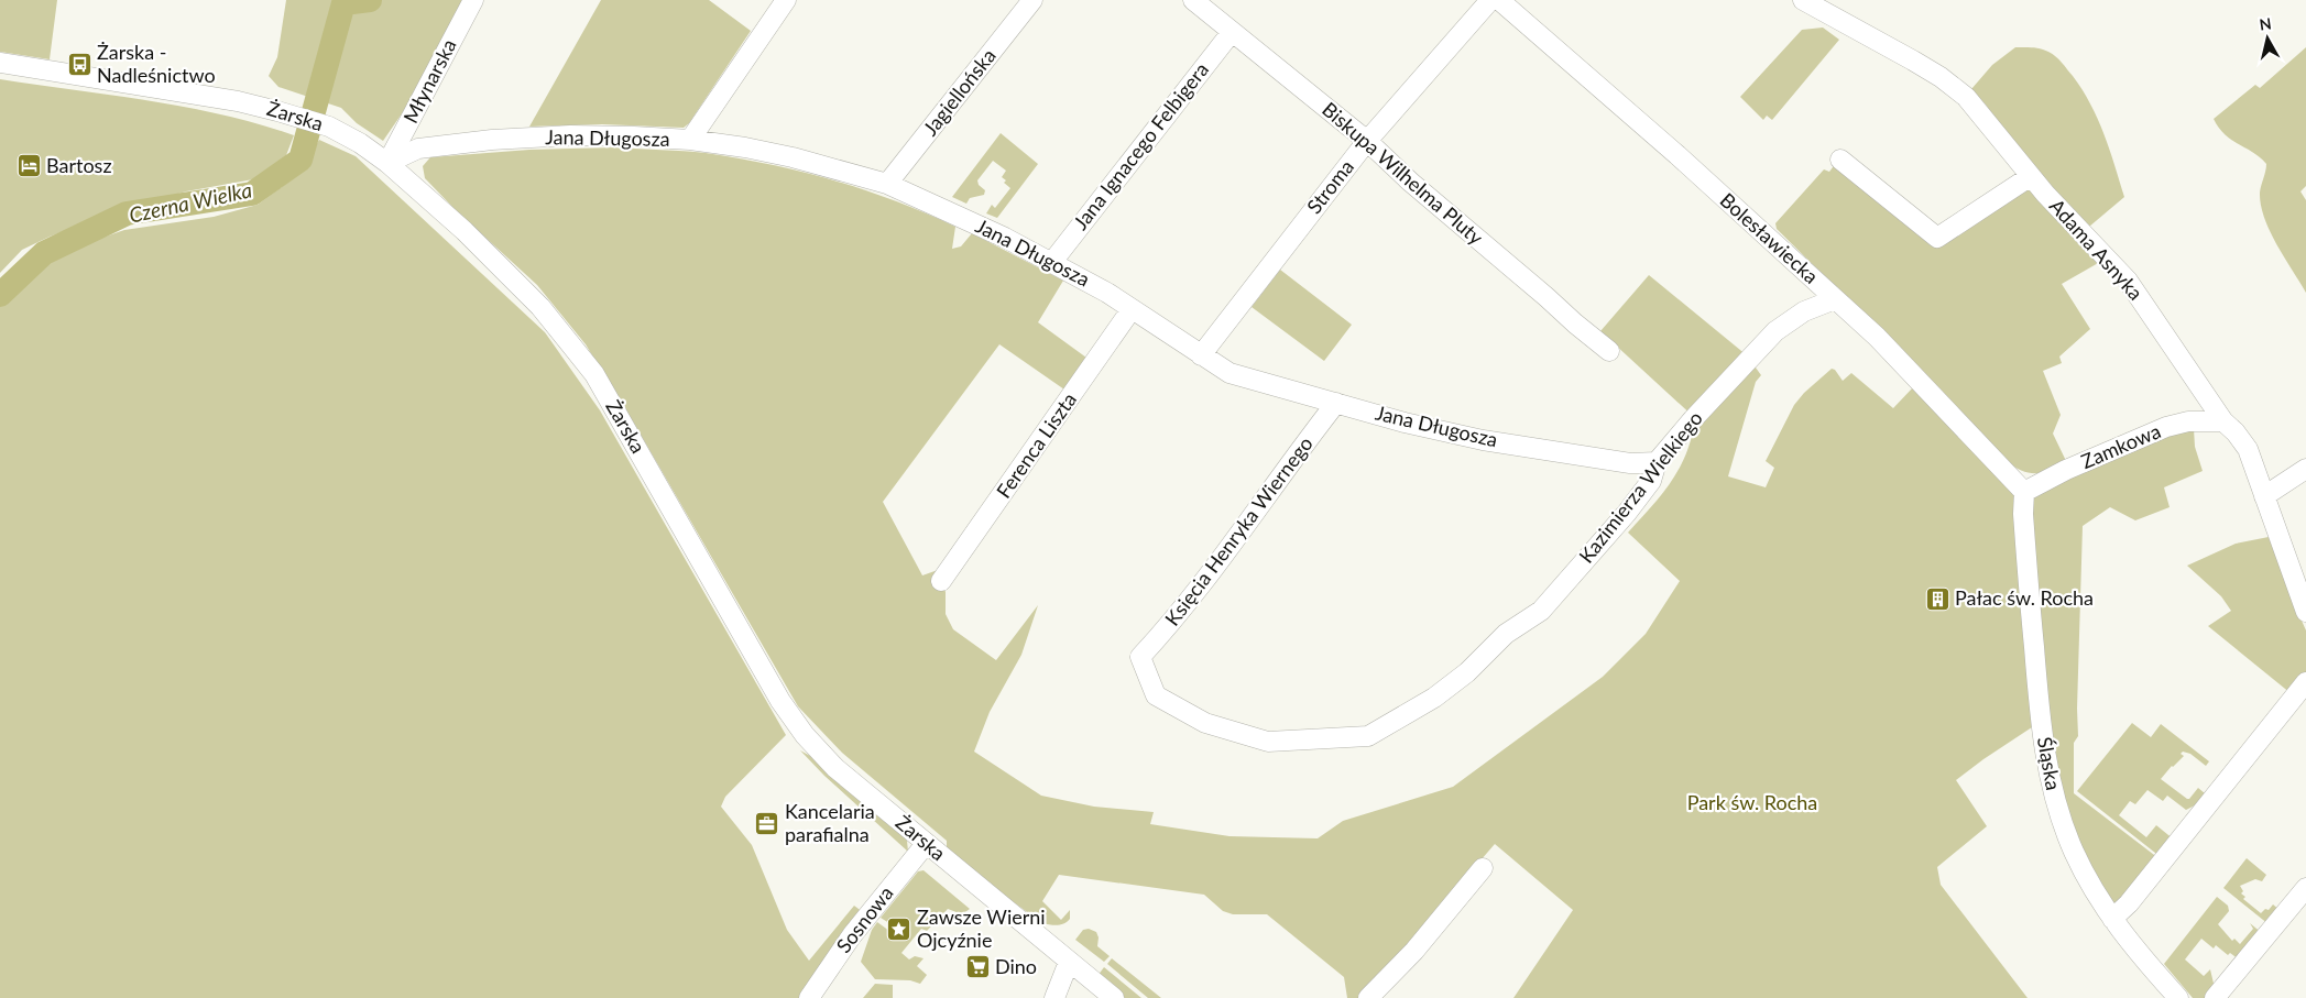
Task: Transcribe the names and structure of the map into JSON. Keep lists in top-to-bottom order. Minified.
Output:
{"streets":{"street":["Młynarska","Jagiellońska","Żarska","Jana Długosza","Jana Ignacego Felbigera","Biskupa Wilhelma Pluty","Stroma","Bolesławiecka","Adama Asnyka","Ferenca Liszta","Zamkowa","Kazimierza Wielkiego","Księcia Henryka Wiernego","Śląska","Sosnowa"]},"crossings":[["Młynarska","Żarska"],["Młynarska","Jana Długosza"],["Jagiellońska","Jana Długosza"],["Żarska","Jana Długosza"],["Żarska","Sosnowa"],["Jana Długosza","Jana Ignacego Felbigera"],["Jana Długosza","Stroma"],["Jana Długosza","Ferenca Liszta"],["Jana Długosza","Kazimierza Wielkiego"],["Jana Długosza","Księcia Henryka Wiernego"],["Jana Ignacego Felbigera","Biskupa Wilhelma Pluty"],["Biskupa Wilhelma Pluty","Stroma"],["Bolesławiecka","Zamkowa"],["Bolesławiecka","Kazimierza Wielkiego"],["Bolesławiecka","Śląska"],["Adama Asnyka","Zamkowa"],["Zamkowa","Śląska"],["Kazimierza Wielkiego","Księcia Henryka Wiernego"]],"water":["Czerna Wielka"],"parks":["Park św. Rocha"],"places":{"bus stop":["Żarska - Nadleśnictwo"],"hotel":["Bartosz"],"building":["Pałac św. Rocha"],"office":["Kancelaria parafialna"],"place":["Zawsze Wierni Ojcyźnie"],"supermarket":["Dino"]},"north":"top"}
